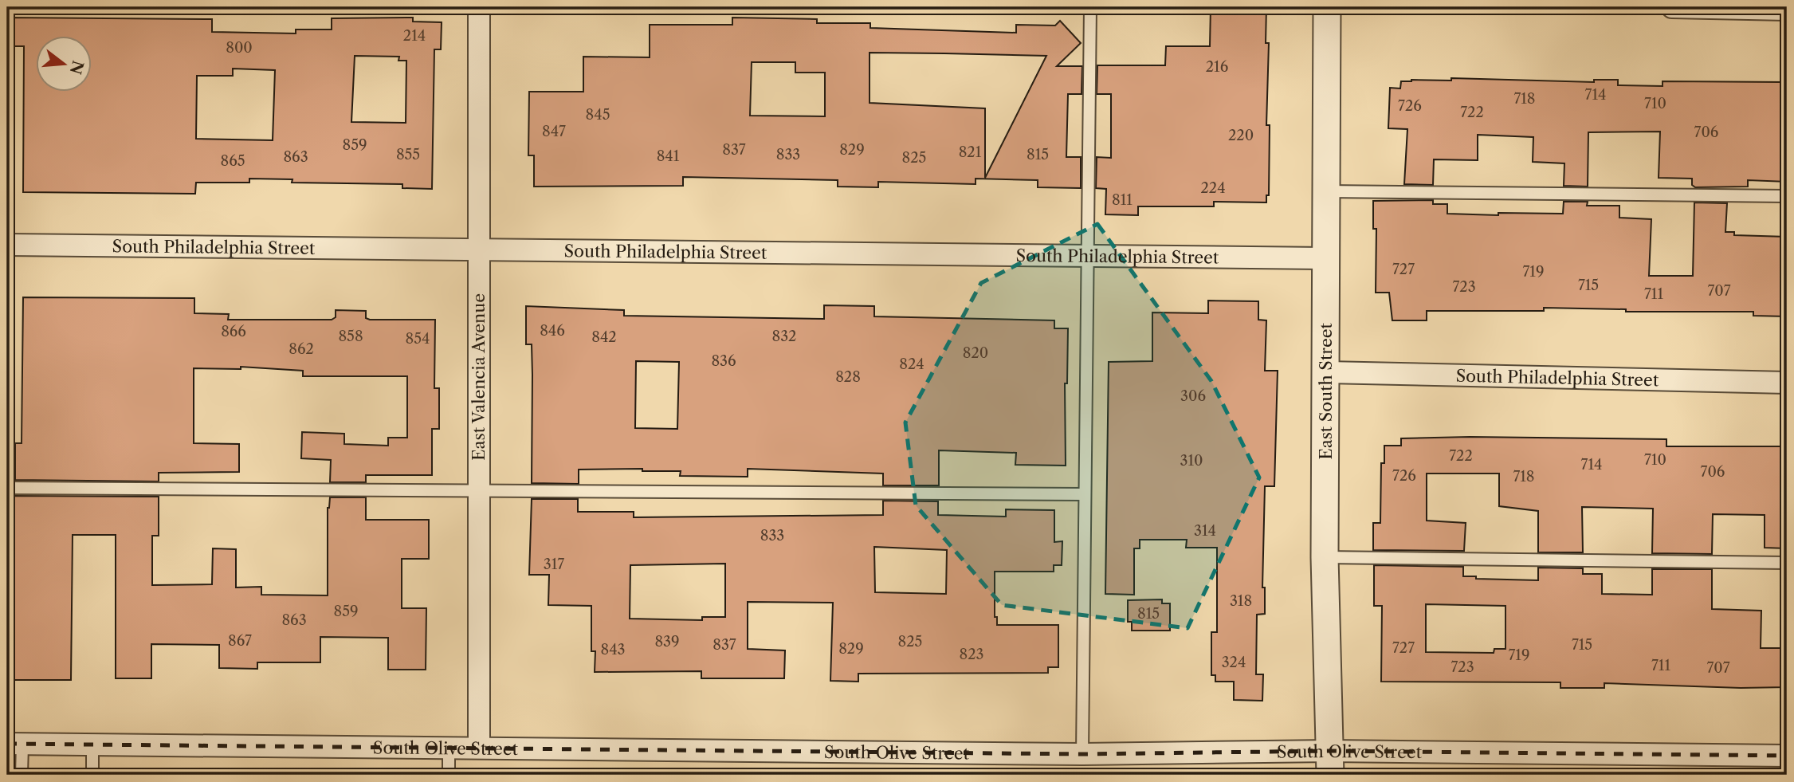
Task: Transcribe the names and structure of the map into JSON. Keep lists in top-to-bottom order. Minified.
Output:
{"streets":{"street":["South Philadelphia Street","East Valencia Avenue","East South Street","South Olive Street"]},"crossings":[["South Philadelphia Street","East Valencia Avenue"],["South Philadelphia Street","East South Street"],["East Valencia Avenue","South Olive Street"],["East South Street","South Olive Street"]],"house_numbers":["214","800","216","714","718","710","726","722","845","847","706","220","859","837","829","821","855","833","815","841","863","825","865","224","811","727","719","715","723","707","711","846","866","858","832","842","854","862","820","836","824","828","306","722","710","310","714","706","726","718","314","833","317","318","859","815","863","867","839","825","837","715","727","829","843","823","719","324","711","723","707"],"north":"right"}
